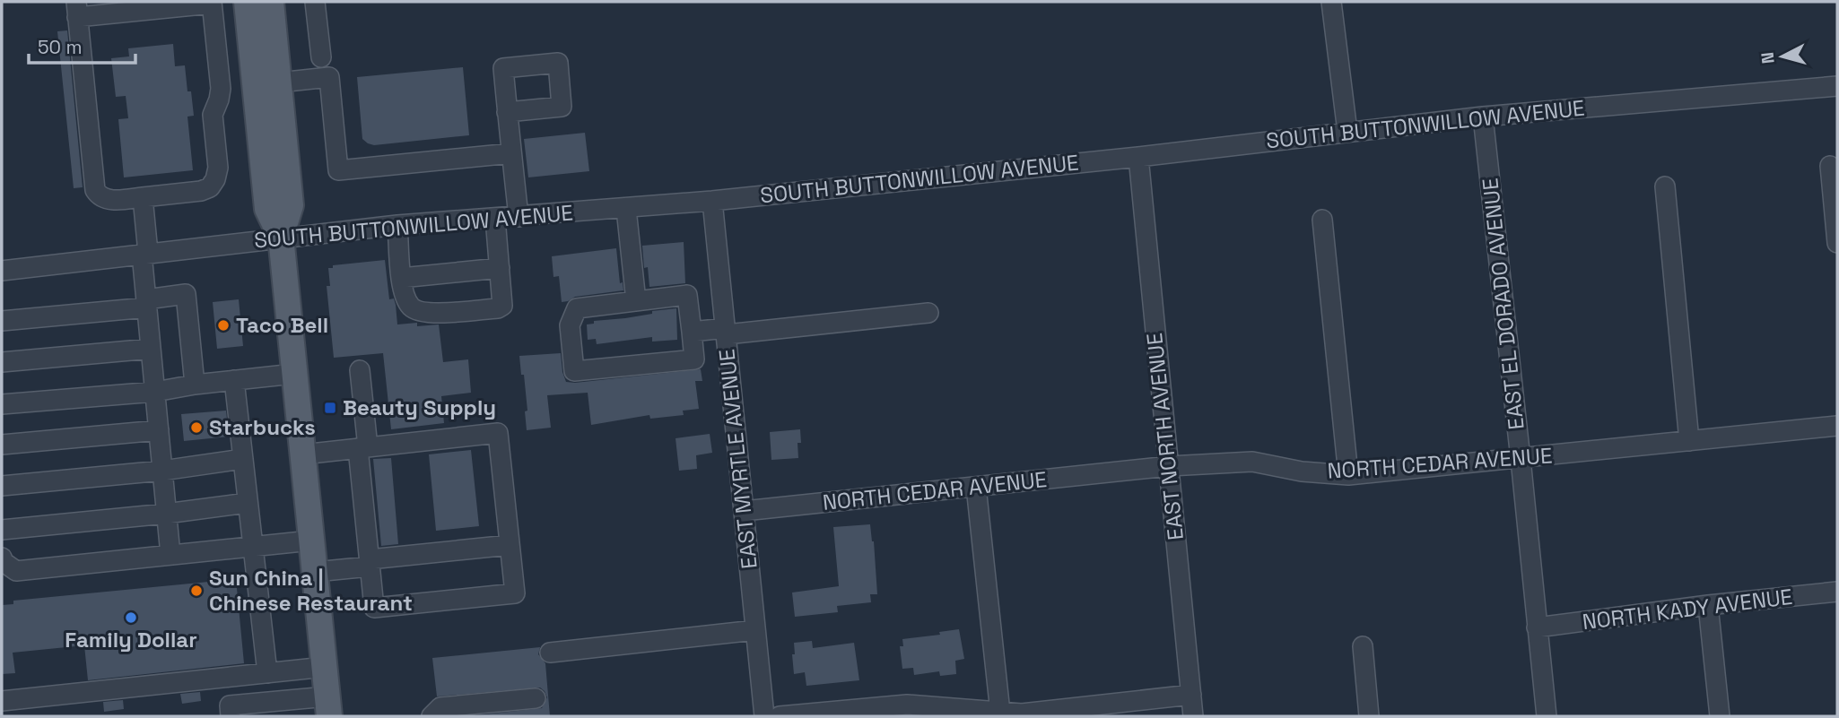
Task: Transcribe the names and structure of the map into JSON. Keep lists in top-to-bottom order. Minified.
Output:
{"streets":{"street":["SOUTH BUTTONWILLOW AVENUE","EAST EL DORADO AVENUE","EAST NORTH AVENUE","EAST MYRTLE AVENUE","NORTH CEDAR AVENUE","NORTH KADY AVENUE"]},"crossings":[["SOUTH BUTTONWILLOW AVENUE","EAST EL DORADO AVENUE"],["SOUTH BUTTONWILLOW AVENUE","EAST NORTH AVENUE"],["SOUTH BUTTONWILLOW AVENUE","EAST MYRTLE AVENUE"],["EAST EL DORADO AVENUE","NORTH CEDAR AVENUE"],["EAST EL DORADO AVENUE","NORTH KADY AVENUE"],["EAST NORTH AVENUE","NORTH CEDAR AVENUE"],["EAST MYRTLE AVENUE","NORTH CEDAR AVENUE"]],"places":{"other":["Taco Bell","Starbucks","Sun China | Chinese Restaurant","Family Dollar"],"transit":["Beauty Supply"]},"scale_bar":"50 m","north":"left"}
